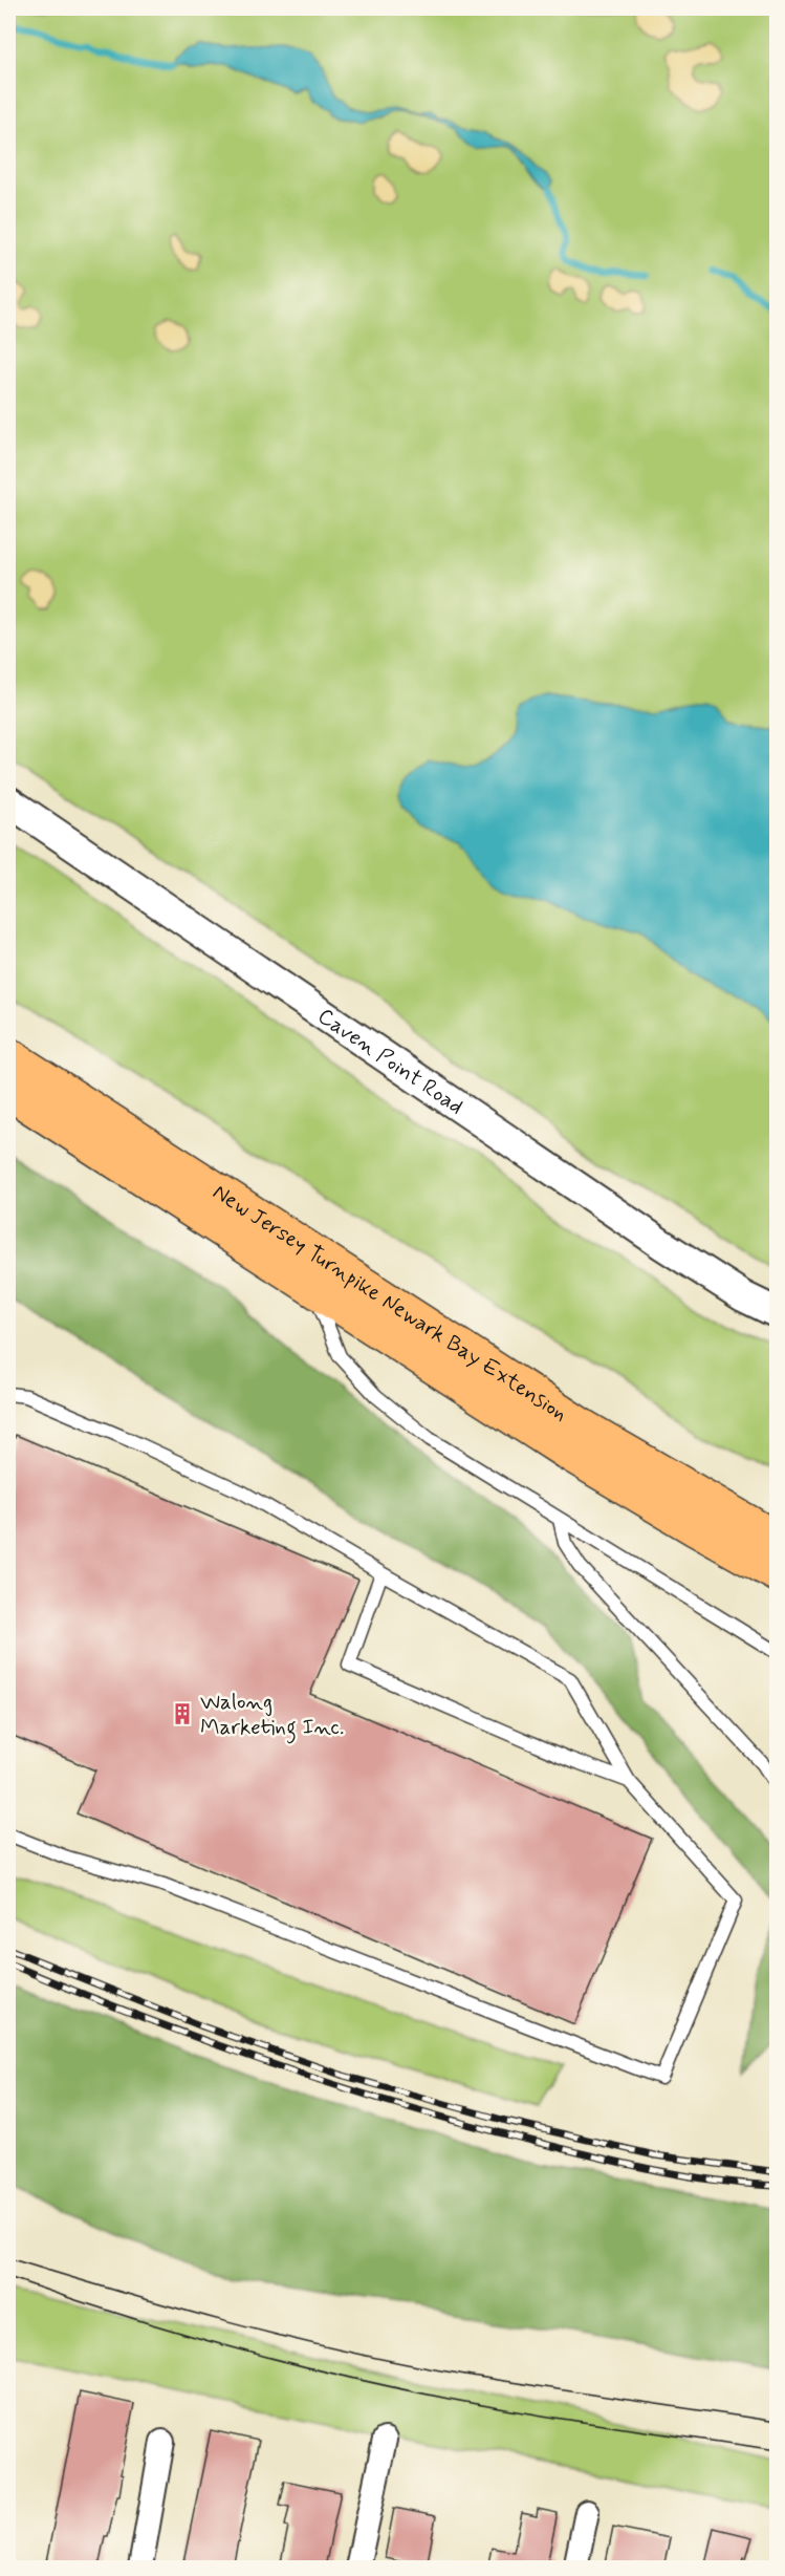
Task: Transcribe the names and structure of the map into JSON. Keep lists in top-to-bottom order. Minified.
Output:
{"streets":{"highway":["New Jersey Turnpike Newark Bay Extension"],"street":["Caven Point Road"]},"places":{"building":["Walong Marketing Inc."]}}
